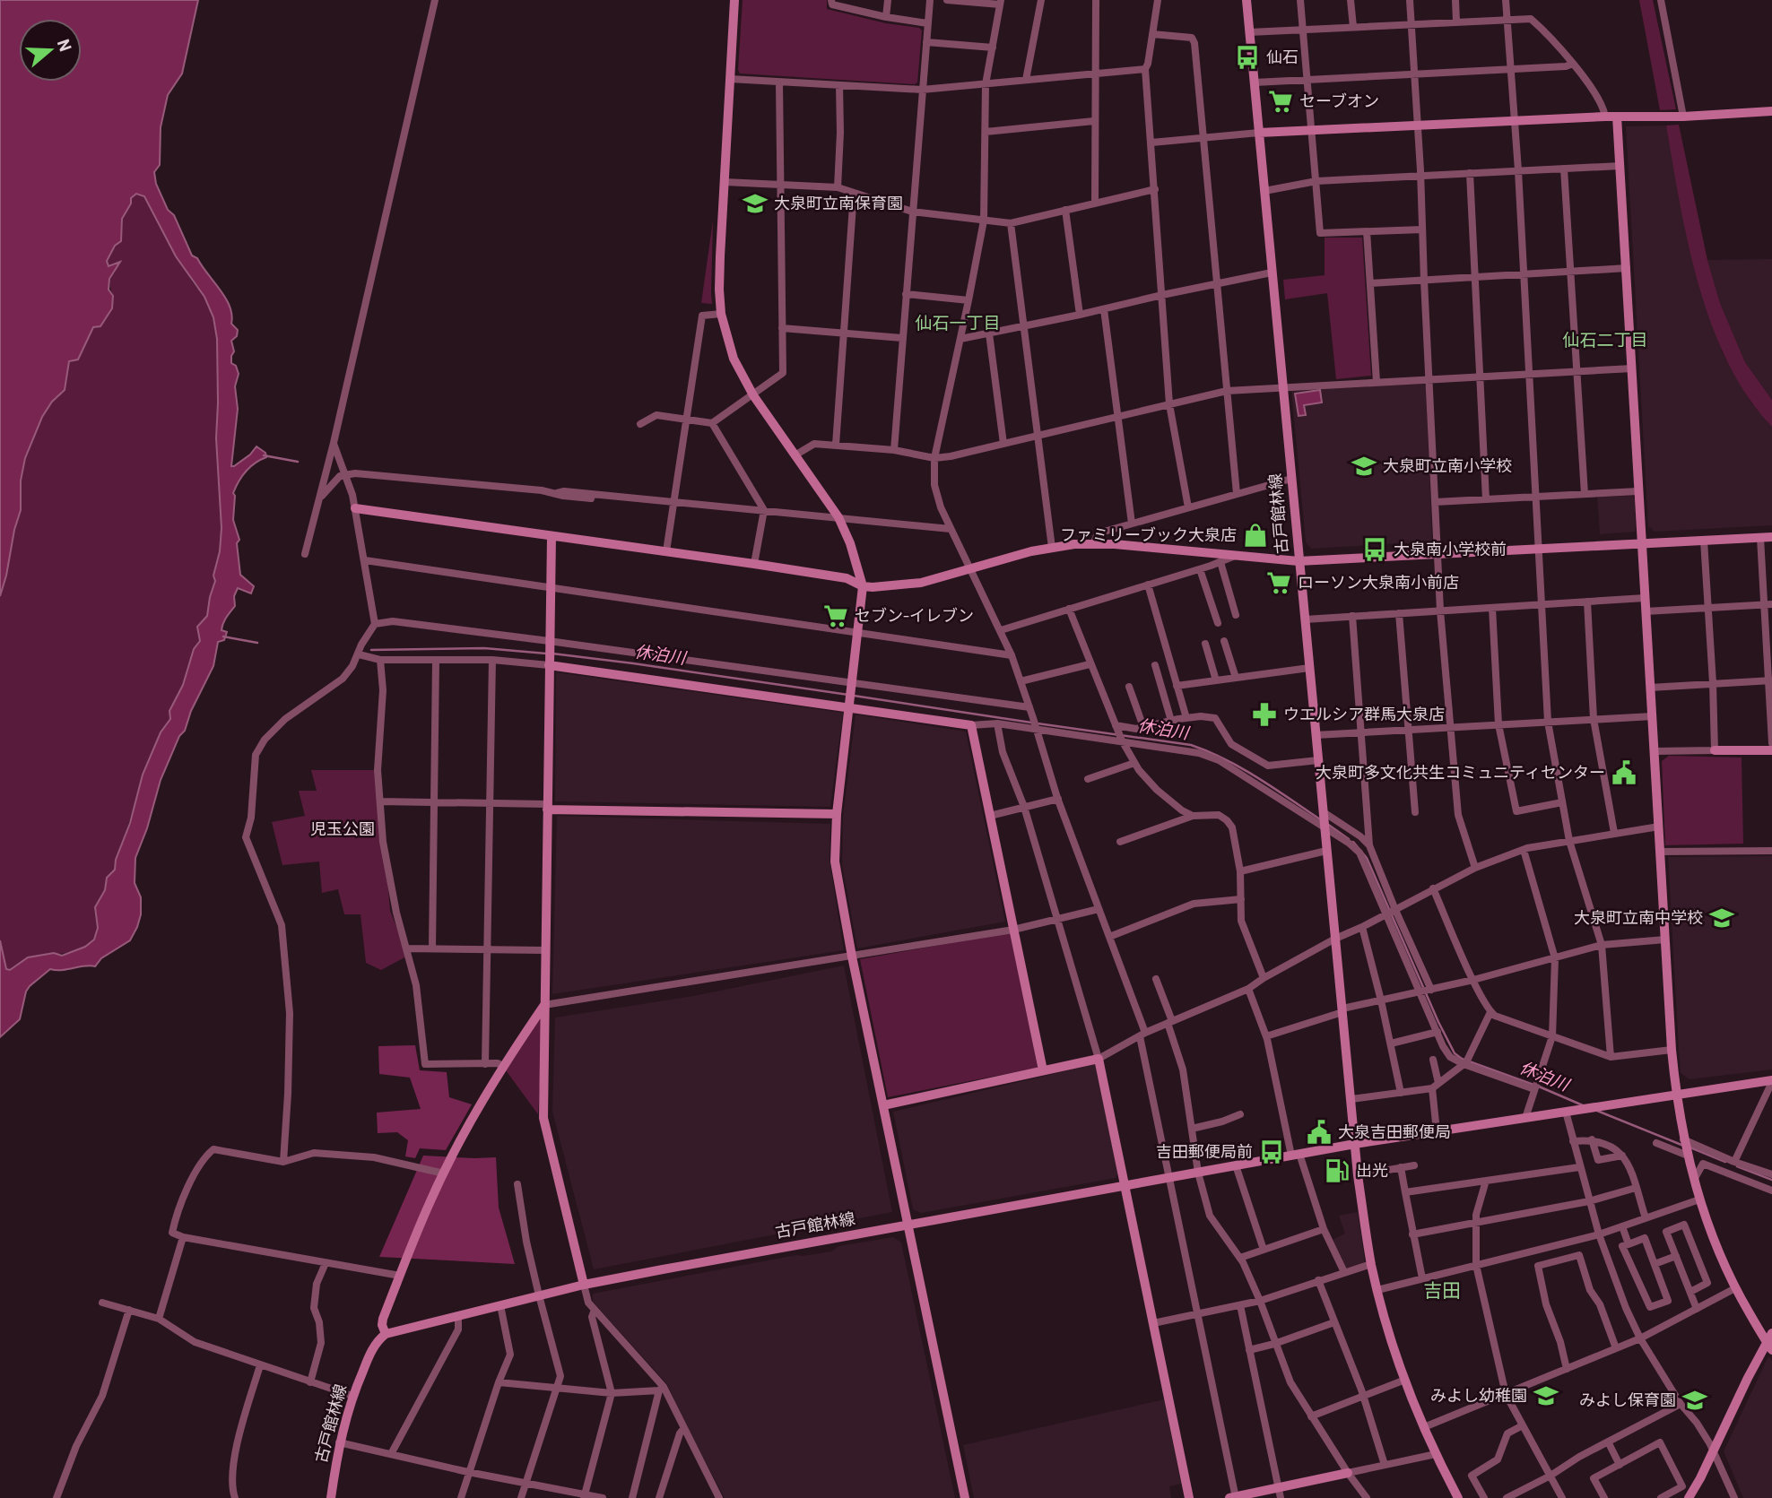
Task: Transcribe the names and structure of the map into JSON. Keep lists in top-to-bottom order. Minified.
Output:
{"streets":{"street":["古戸館林線"]},"districts":["仙石一丁目","仙石二丁目","吉田"],"water":["休泊川"],"parks":["児玉公園"],"places":{"bus stop":["仙石","大泉南小学校前","吉田郵便局前"],"supermarket":["セーブオン","ローソン大泉南小前店","セブン-イレブン"],"school or university":["大泉町立南保育園","大泉町立南小学校","大泉町立南中学校","みよし幼稚園","みよし保育園"],"shop":["ファミリーブック大泉店"],"pharmacy":["ウエルシア群馬大泉店"],"public building":["大泉町多文化共生コミュニティセンター","大泉吉田郵便局"],"fuel station":["出光"]},"north":"right"}
